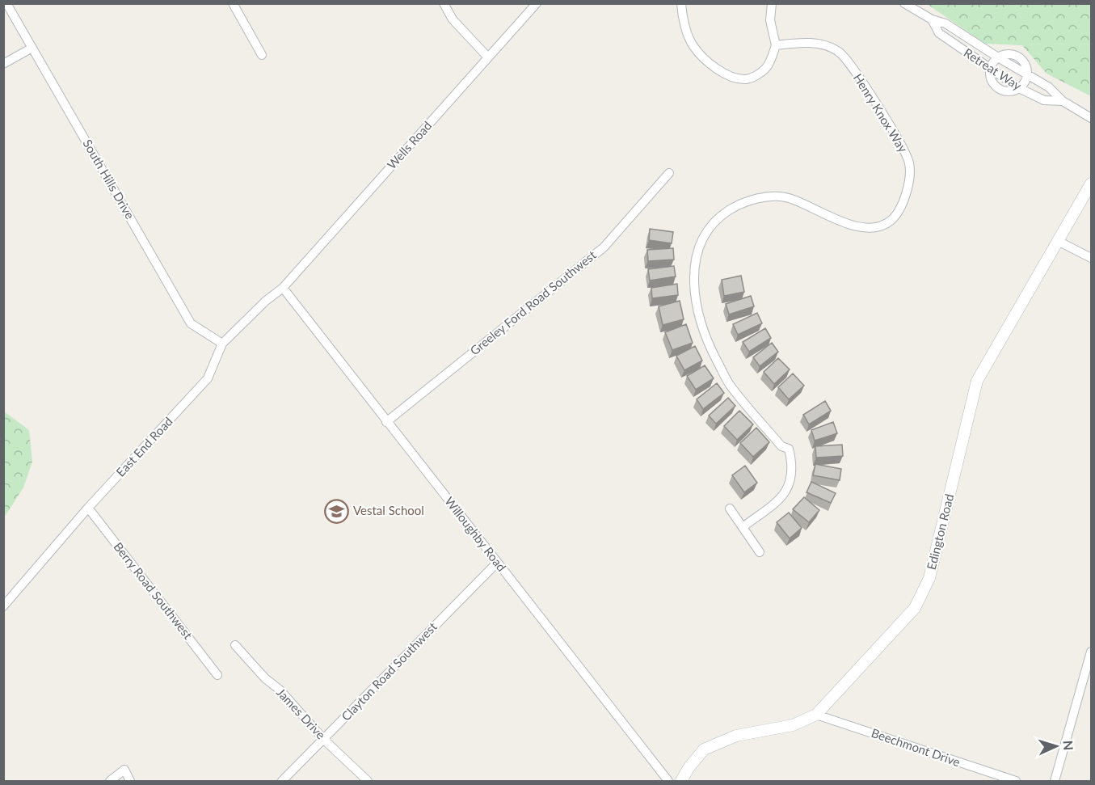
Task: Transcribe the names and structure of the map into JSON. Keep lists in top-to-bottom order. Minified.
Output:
{"streets":{"street":["Retreat Way","Henry Knox Way","Wells Road","South Hills Drive","Greeley Ford Road Southwest","East End Road","Edington Road","Willoughby Road","Berry Road Southwest","Clayton Road Southwest","James Drive","Beechmont Drive"]},"crossings":[["Wells Road","East End Road"],["Wells Road","Willoughby Road"],["South Hills Drive","East End Road"],["Greeley Ford Road Southwest","Willoughby Road"],["East End Road","Willoughby Road"],["East End Road","Berry Road Southwest"],["Edington Road","Beechmont Drive"],["Willoughby Road","Clayton Road Southwest"],["Clayton Road Southwest","James Drive"]],"places":{"school or university":["Vestal School"]},"north":"right"}
